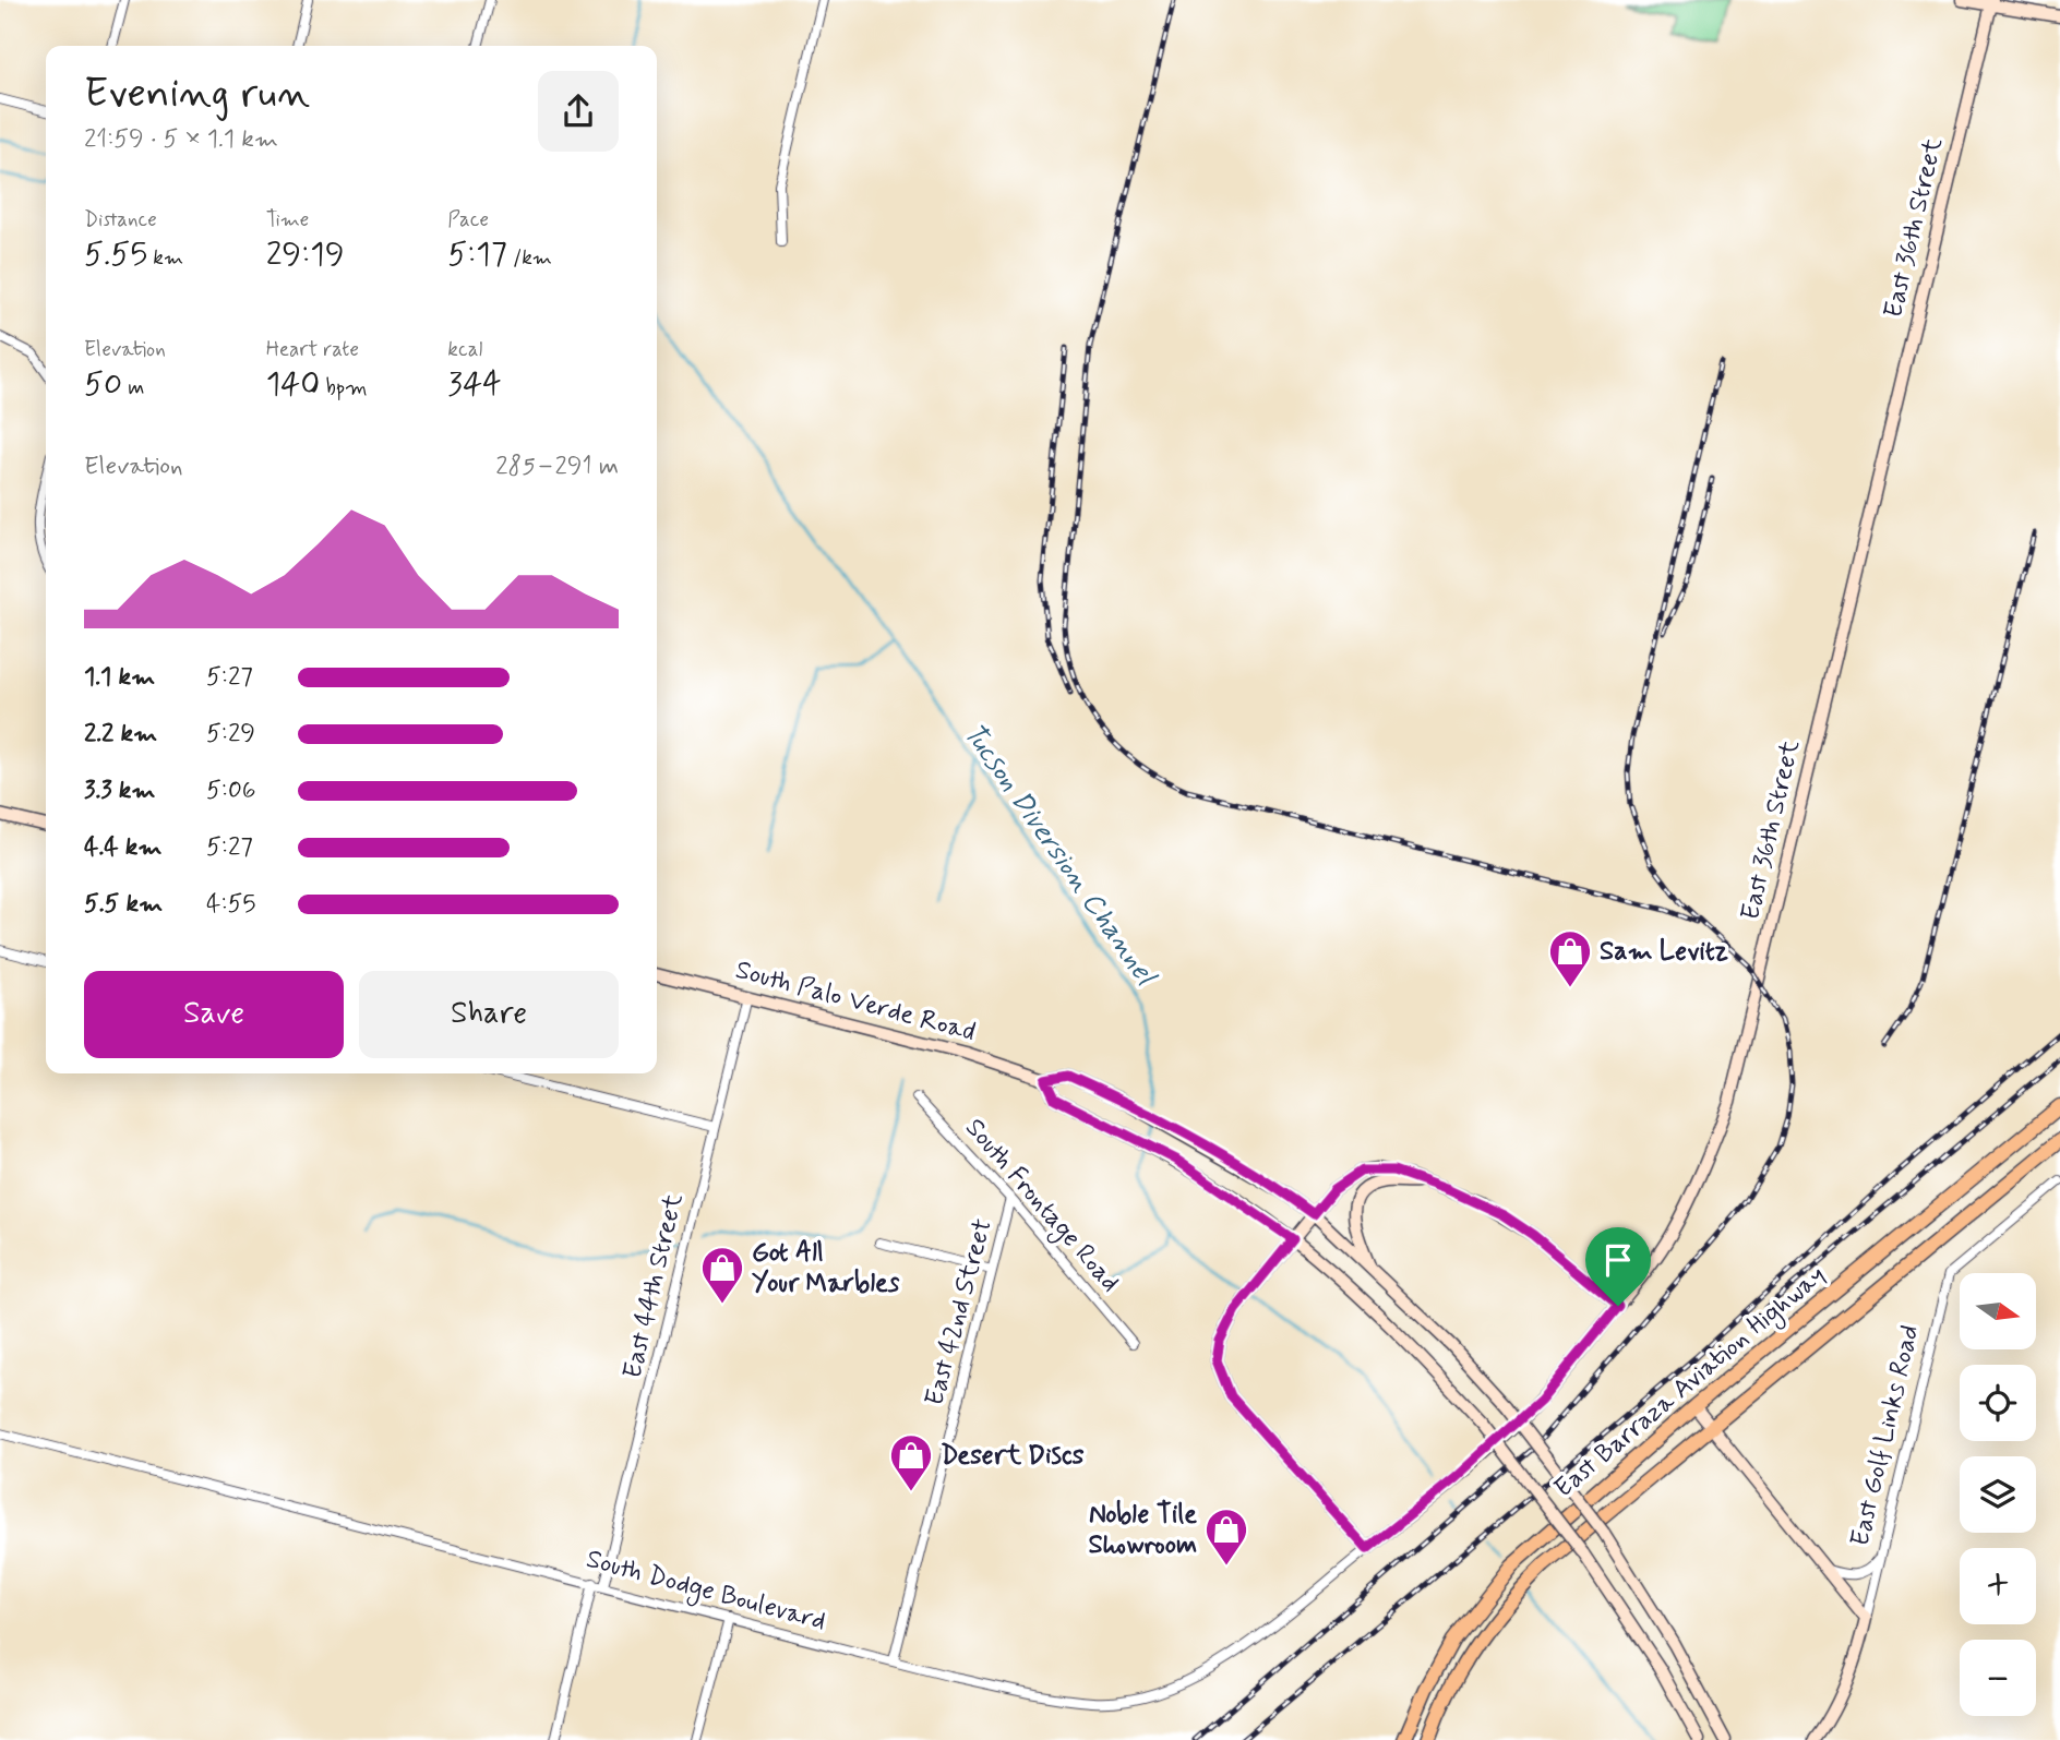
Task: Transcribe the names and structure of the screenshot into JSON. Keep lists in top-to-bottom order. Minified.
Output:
{"streets":{"main road":["East 36th Street","South Palo Verde Road","East Barraza Aviation Highway","East Golf Links Road"],"street":["South Frontage Road","East 44th Street","East 42nd Street","South Dodge Boulevard"]},"crossings":[["East 36th Street","South Dodge Boulevard"],["South Palo Verde Road","East 44th Street"],["South Frontage Road","East 42nd Street"],["East 44th Street","South Dodge Boulevard"],["East 42nd Street","South Dodge Boulevard"]],"water":["Tucson Diversion Channel"],"places":{"shop":["Sam Levitz","Got All Your Marbles","Desert Discs","Noble Tile Showroom"]},"north":"right","page":{"heading":["Evening run","21:59 · 5 × 1.1 km"],"stats":[["Distance","5.55 km"],["Time","29:19"],["Pace","5:17 /km"],["Elevation","50 m"],["Heart rate","140 bpm"],["kcal","344"]],"chart":["Elevation","285–291 m"],"list":[{"name":"1.1 km","note":"5:27"},{"name":"2.2 km","note":"5:29"},{"name":"3.3 km","note":"5:06"},{"name":"4.4 km","note":"5:27"},{"name":"5.5 km","note":"4:55"}],"buttons":["Save","Share"],"map_buttons":["+","−"]}}
